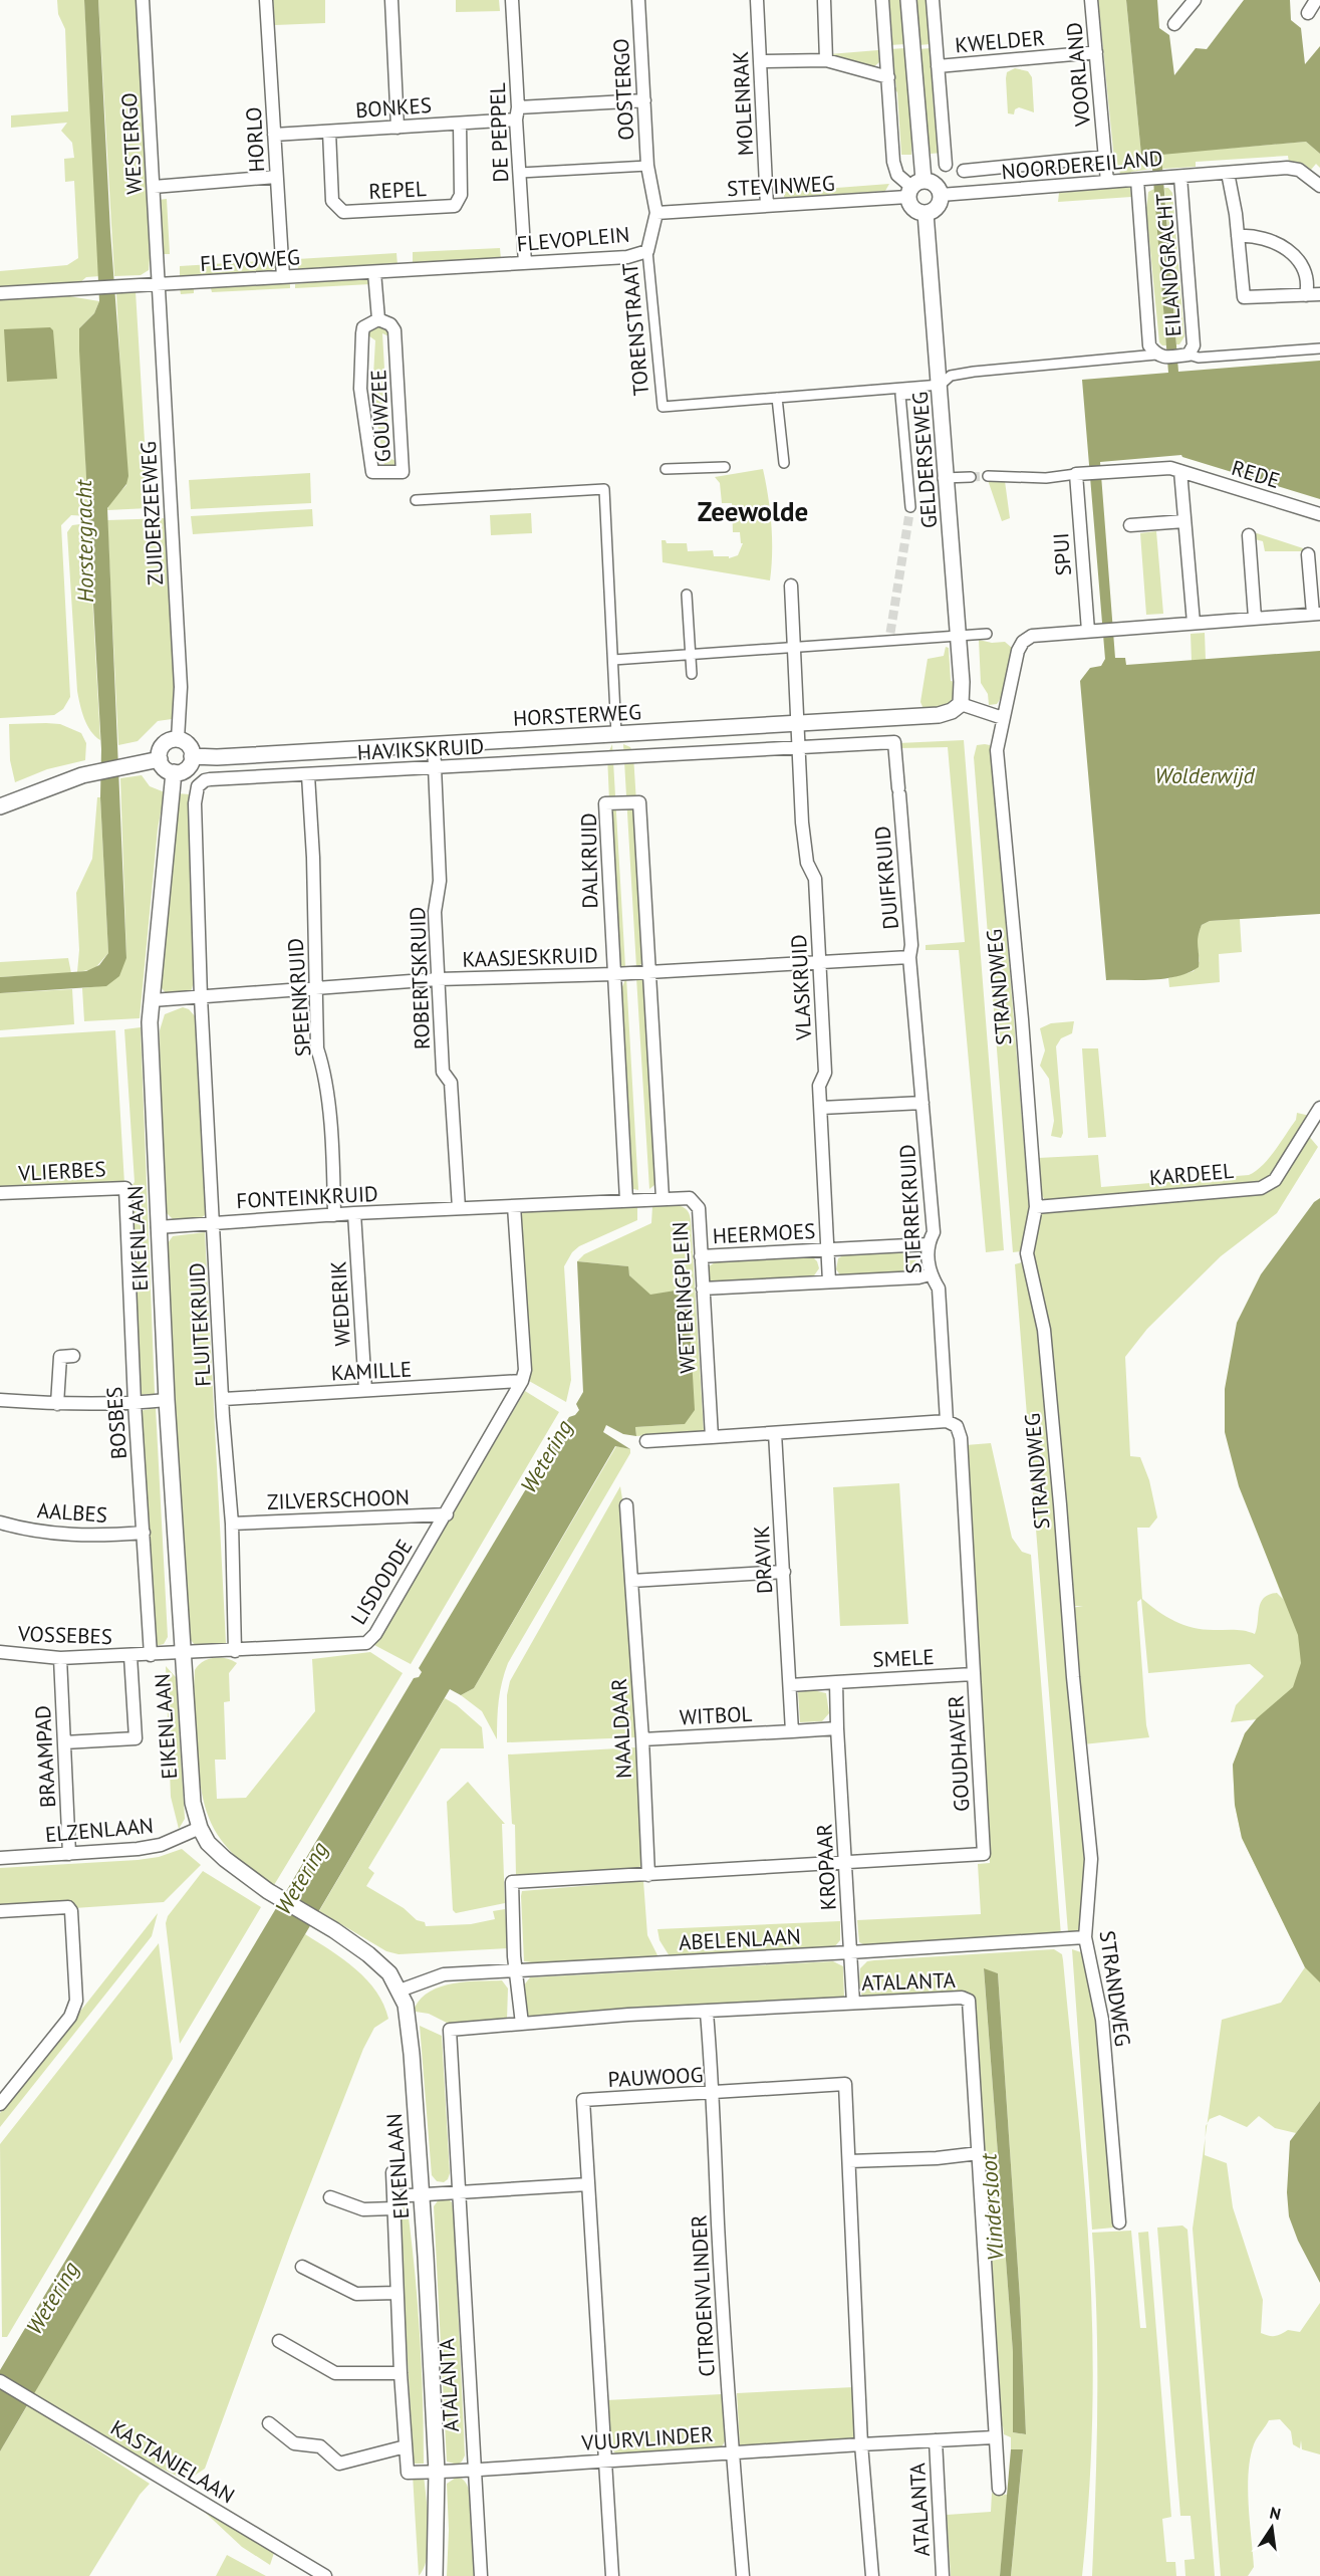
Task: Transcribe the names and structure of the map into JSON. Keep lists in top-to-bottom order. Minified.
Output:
{"streets":{"street":["KWELDER","VOORLAND","OOSTERGO","MOLENRAK","BONKES","DE PEPPEL","HORLO","WESTERGO","NOORDEREILAND","STEVINWEG","REPEL","FLEVOPLEIN","FLEVOWEG","EILANDGRACHT","TORENSTRAAT","GOUWZEE","GELDERSEWEG","REDE","ZUIDERZEEWEG","SPUI","HORSTERWEG","HAVIKSKRUID","DALKRUID","DUIFKRUID","KAASJESKRUID","ROBERTSKRUID","VLASKRUID","STRANDWEG","SPEENKRUID","VLIERBES","KARDEEL","FONTEINKRUID","STERREKRUID","HEERMOES","EIKENLAAN","WETERINGPLEIN","WEDERIK","FLUITEKRUID","KAMILLE","BOSBES","ZILVERSCHOON","AALBES","DRAVIK","LISDODDE","VOSSEBES","SMELE","WITBOL","NAALDAAR","GOUDHAVER","BRAAMPAD","ELZENLAAN","KROPAAR","ABELENLAAN","ATALANTA","PAUWOOG","CITROENVLINDER","VUURVLINDER","KASTANJELAAN"]},"crossings":[["KWELDER","VOORLAND"],["VOORLAND","NOORDEREILAND"],["OOSTERGO","BONKES"],["OOSTERGO","FLEVOPLEIN"],["MOLENRAK","STEVINWEG"],["BONKES","DE PEPPEL"],["BONKES","HORLO"],["BONKES","REPEL"],["DE PEPPEL","FLEVOPLEIN"],["HORLO","FLEVOWEG"],["WESTERGO","FLEVOWEG"],["WESTERGO","ZUIDERZEEWEG"],["NOORDEREILAND","STEVINWEG"],["NOORDEREILAND","EILANDGRACHT"],["NOORDEREILAND","GELDERSEWEG"],["STEVINWEG","FLEVOPLEIN"],["STEVINWEG","TORENSTRAAT"],["STEVINWEG","GELDERSEWEG"],["FLEVOPLEIN","FLEVOWEG"],["FLEVOPLEIN","TORENSTRAAT"],["FLEVOWEG","ZUIDERZEEWEG"],["GELDERSEWEG","HORSTERWEG"],["REDE","SPUI"],["ZUIDERZEEWEG","HORSTERWEG"],["ZUIDERZEEWEG","EIKENLAAN"],["SPUI","STRANDWEG"],["HORSTERWEG","ROBERTSKRUID"],["HORSTERWEG","VLASKRUID"],["HORSTERWEG","EIKENLAAN"],["HAVIKSKRUID","DUIFKRUID"],["HAVIKSKRUID","KAASJESKRUID"],["HAVIKSKRUID","ROBERTSKRUID"],["HAVIKSKRUID","VLASKRUID"],["HAVIKSKRUID","SPEENKRUID"],["HAVIKSKRUID","FLUITEKRUID"],["DALKRUID","KAASJESKRUID"],["DALKRUID","WETERINGPLEIN"],["DUIFKRUID","KAASJESKRUID"],["DUIFKRUID","STERREKRUID"],["KAASJESKRUID","ROBERTSKRUID"],["KAASJESKRUID","VLASKRUID"],["KAASJESKRUID","SPEENKRUID"],["KAASJESKRUID","STERREKRUID"],["KAASJESKRUID","EIKENLAAN"],["KAASJESKRUID","FLUITEKRUID"],["ROBERTSKRUID","FONTEINKRUID"],["ROBERTSKRUID","WETERINGPLEIN"],["VLASKRUID","HEERMOES"],["STRANDWEG","KARDEEL"],["STRANDWEG","ABELENLAAN"],["SPEENKRUID","FONTEINKRUID"],["VLIERBES","BOSBES"],["FONTEINKRUID","EIKENLAAN"],["FONTEINKRUID","WETERINGPLEIN"],["FONTEINKRUID","WEDERIK"],["FONTEINKRUID","FLUITEKRUID"],["STERREKRUID","HEERMOES"],["STERREKRUID","GOUDHAVER"],["HEERMOES","WETERINGPLEIN"],["EIKENLAAN","LISDODDE"],["EIKENLAAN","VOSSEBES"],["EIKENLAAN","ELZENLAAN"],["EIKENLAAN","ABELENLAAN"],["EIKENLAAN","VUURVLINDER"],["WEDERIK","KAMILLE"],["FLUITEKRUID","KAMILLE"],["FLUITEKRUID","ZILVERSCHOON"],["FLUITEKRUID","LISDODDE"],["KAMILLE","LISDODDE"],["BOSBES","AALBES"],["BOSBES","VOSSEBES"],["ZILVERSCHOON","LISDODDE"],["DRAVIK","SMELE"],["DRAVIK","WITBOL"],["LISDODDE","VOSSEBES"],["VOSSEBES","BRAAMPAD"],["SMELE","GOUDHAVER"],["SMELE","KROPAAR"],["WITBOL","NAALDAAR"],["WITBOL","KROPAAR"],["NAALDAAR","GOUDHAVER"],["GOUDHAVER","KROPAAR"],["GOUDHAVER","ABELENLAAN"],["BRAAMPAD","ELZENLAAN"],["KROPAAR","ABELENLAAN"],["KROPAAR","ATALANTA"],["ATALANTA","PAUWOOG"],["ATALANTA","CITROENVLINDER"],["ATALANTA","VUURVLINDER"],["PAUWOOG","CITROENVLINDER"],["PAUWOOG","VUURVLINDER"],["CITROENVLINDER","VUURVLINDER"]],"districts":["Zeewolde"],"water":["Horstergracht","Wolderwijd","Wetering","Vlindersloot"],"north":"top"}
